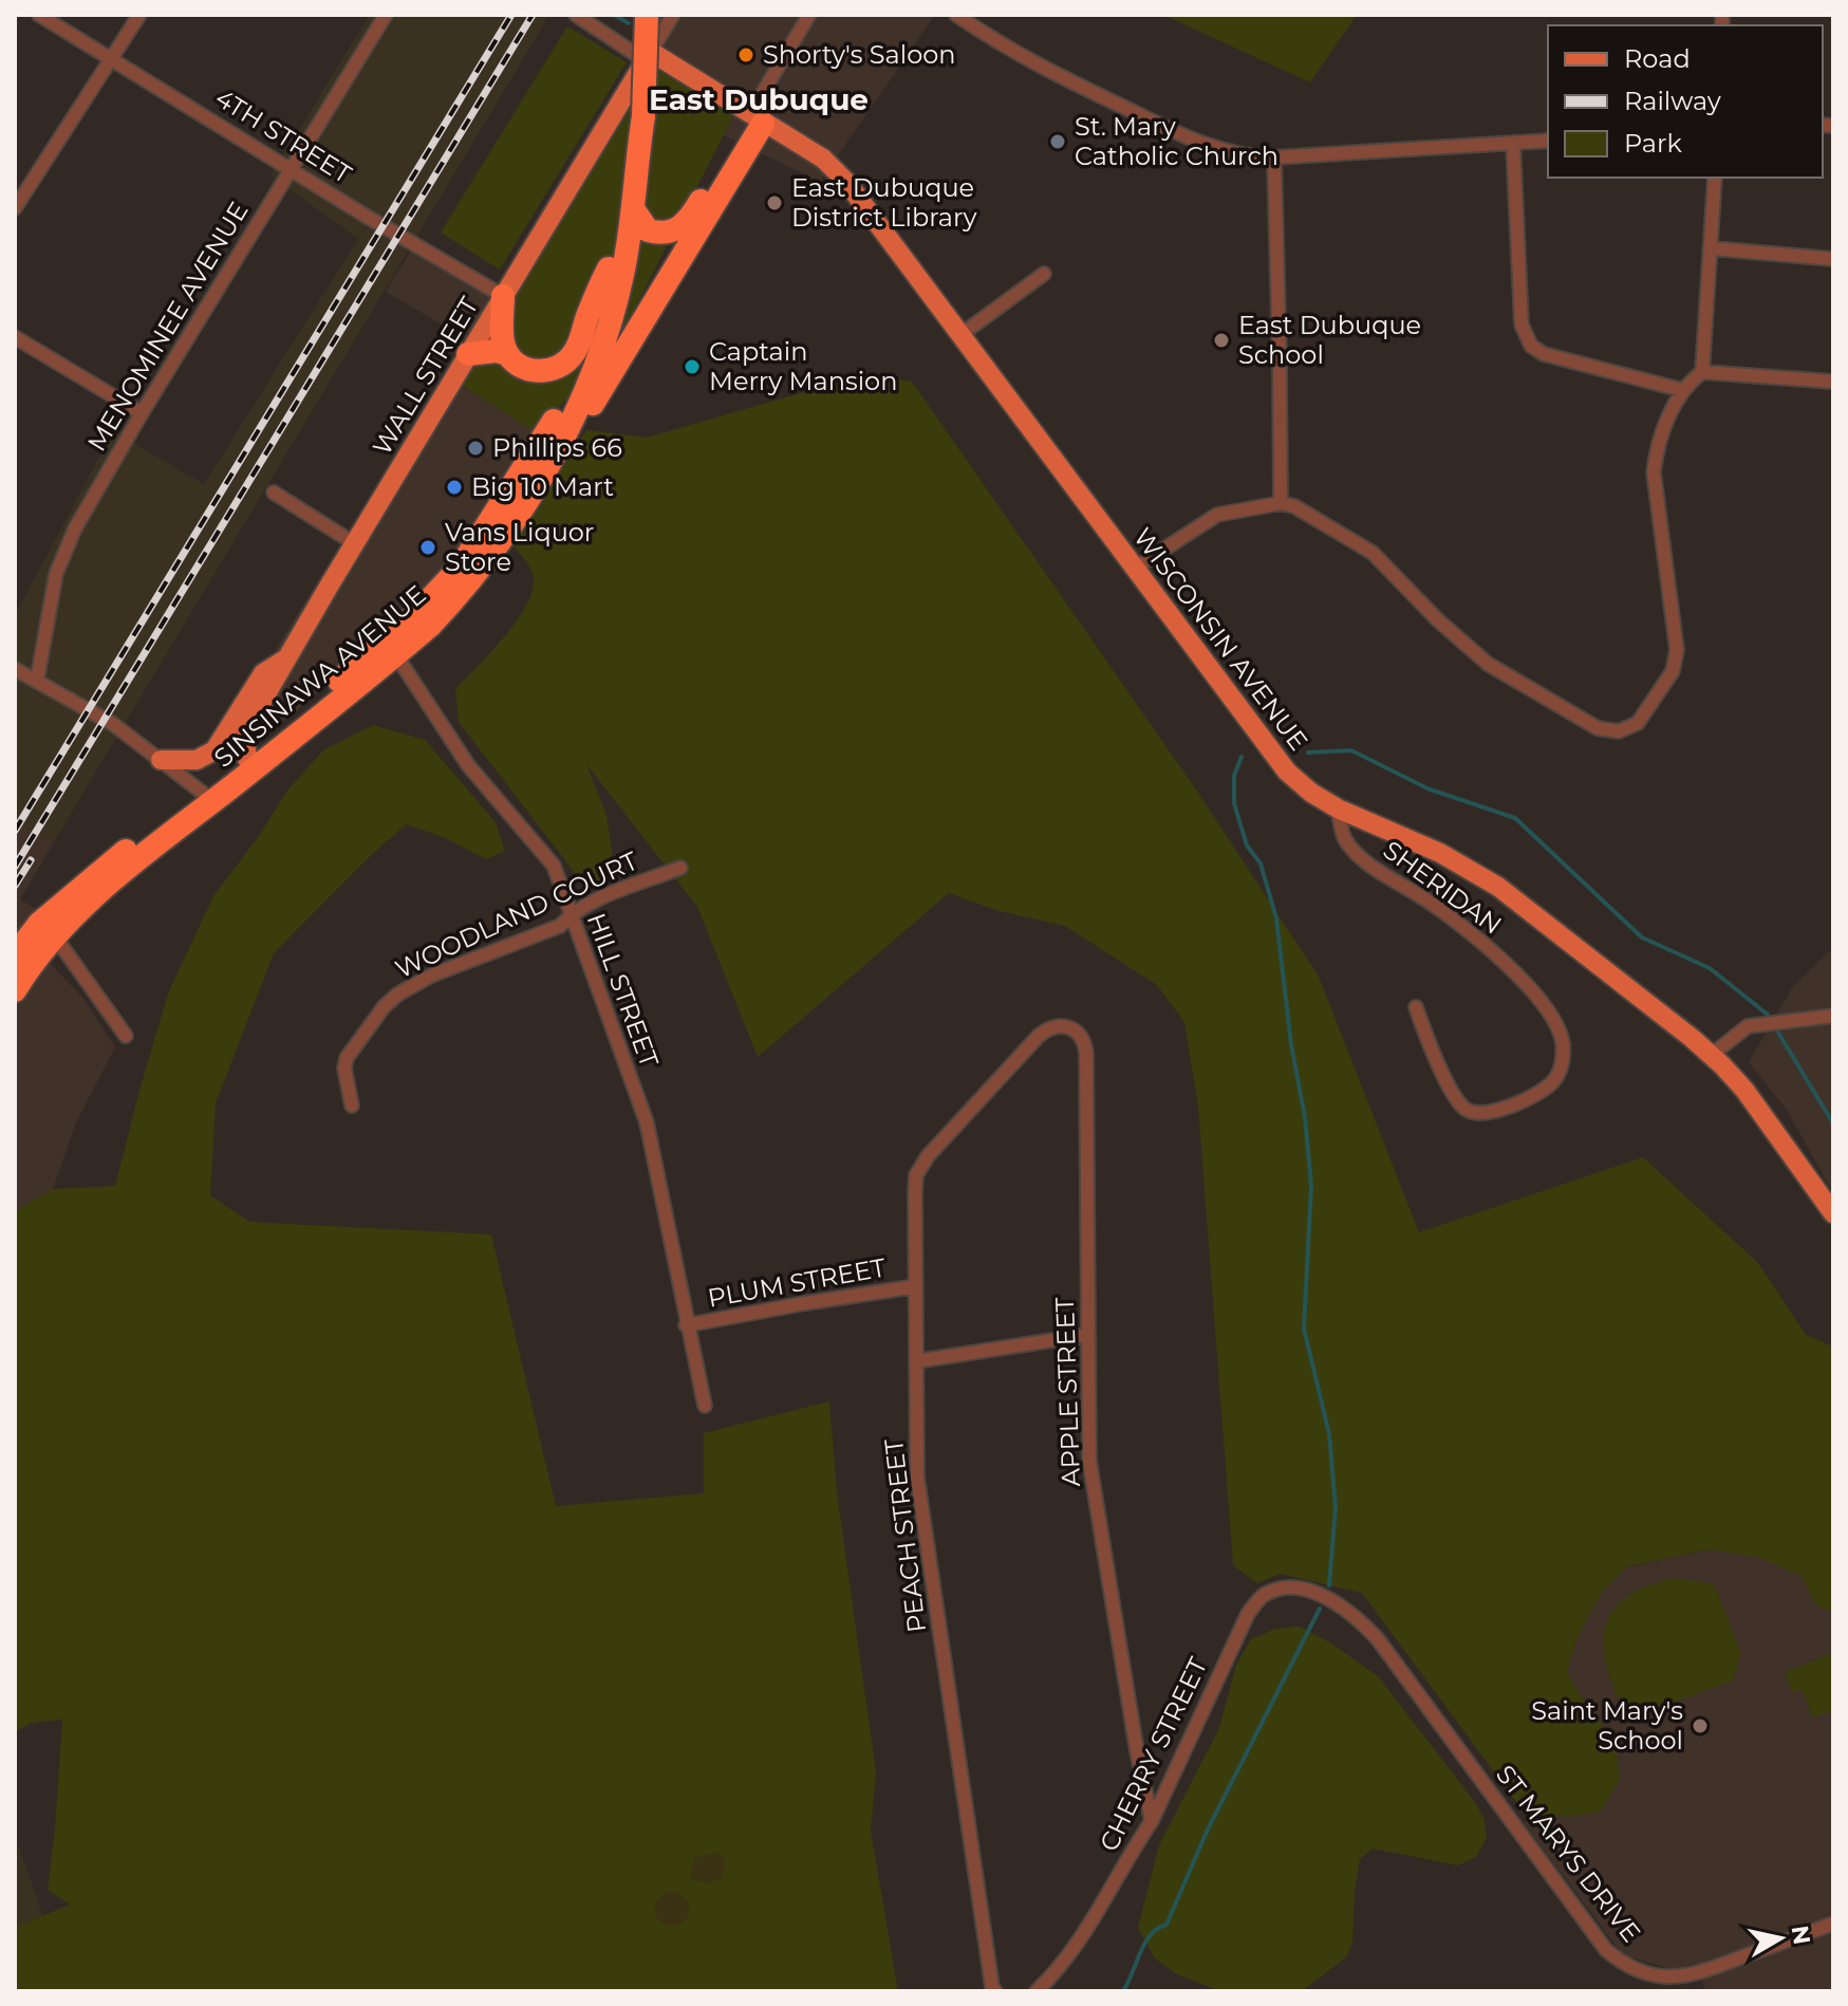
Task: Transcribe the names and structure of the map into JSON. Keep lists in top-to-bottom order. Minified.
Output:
{"streets":{"highway":["SINSINAWA AVENUE"],"main road":["WALL STREET","WISCONSIN AVENUE"],"street":["4TH STREET","MENOMINEE AVENUE","SHERIDAN","WOODLAND COURT","HILL STREET","PLUM STREET","APPLE STREET","PEACH STREET","CHERRY STREET","ST MARYS DRIVE"]},"crossings":[["4TH STREET","MENOMINEE AVENUE"],["4TH STREET","WALL STREET"],["WALL STREET","WISCONSIN AVENUE"],["WALL STREET","SINSINAWA AVENUE"],["WISCONSIN AVENUE","SHERIDAN"],["SINSINAWA AVENUE","HILL STREET"],["WOODLAND COURT","HILL STREET"],["HILL STREET","PLUM STREET"],["PLUM STREET","PEACH STREET"],["APPLE STREET","PEACH STREET"],["APPLE STREET","CHERRY STREET"],["CHERRY STREET","ST MARYS DRIVE"]],"districts":["East Dubuque"],"places":["Shorty's Saloon","St. Mary Catholic Church","East Dubuque District Library","East Dubuque School","Captain Merry Mansion","Phillips 66","Big 10 Mart","Vans Liquor Store","Saint Mary's School"],"legend":["Road","Railway","Park"],"north":"right"}
